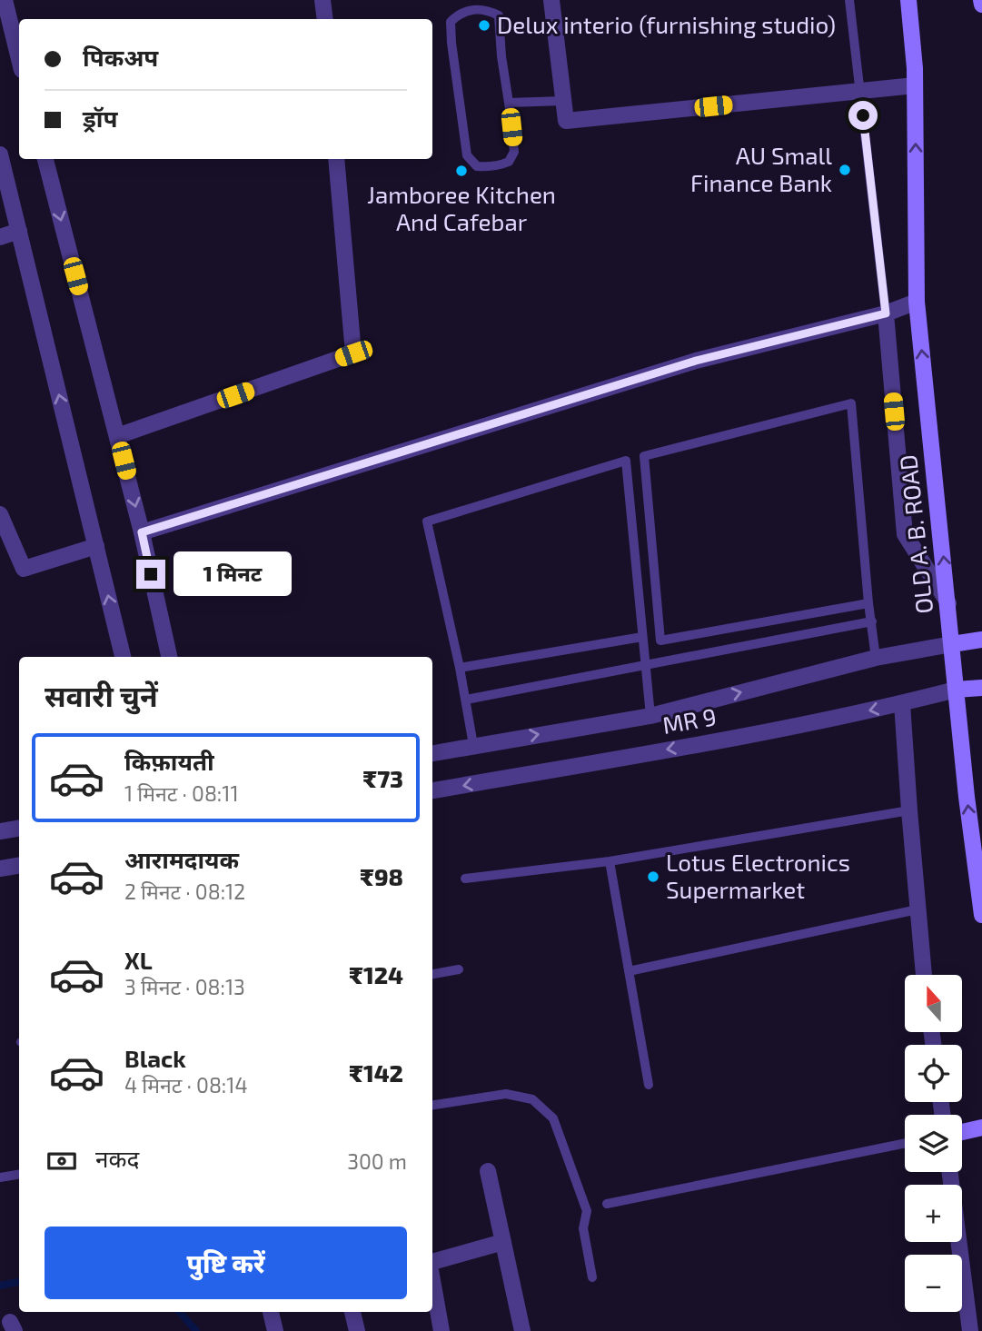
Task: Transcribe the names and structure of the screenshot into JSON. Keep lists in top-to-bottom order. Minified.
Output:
{"streets":{"main road":["OLD A. B. ROAD"],"street":["MR 9"]},"crossings":[["OLD A. B. ROAD","MR 9"]],"one_way":["OLD A. B. ROAD"],"places":["Delux interio (furnishing studio)","AU Small Finance Bank","Jamboree Kitchen And Cafebar","Lotus Electronics Supermarket"],"north":"top","page":{"banner":["पिकअप","ड्रॉप"],"bubble":"1 मिनट","heading":"सवारी चुनें","list":[{"name":"किफ़ायती","note":"1 मिनट · 08:11","value":"₹73"},{"name":"आरामदायक","note":"2 मिनट · 08:12","value":"₹98"},{"name":"XL","note":"3 मिनट · 08:13","value":"₹124"},{"name":"Black","note":"4 मिनट · 08:14","value":"₹142"}],"map_buttons":["+","−"],"pay":["नकद","300 m"],"buttons":"पुष्टि करें"}}
